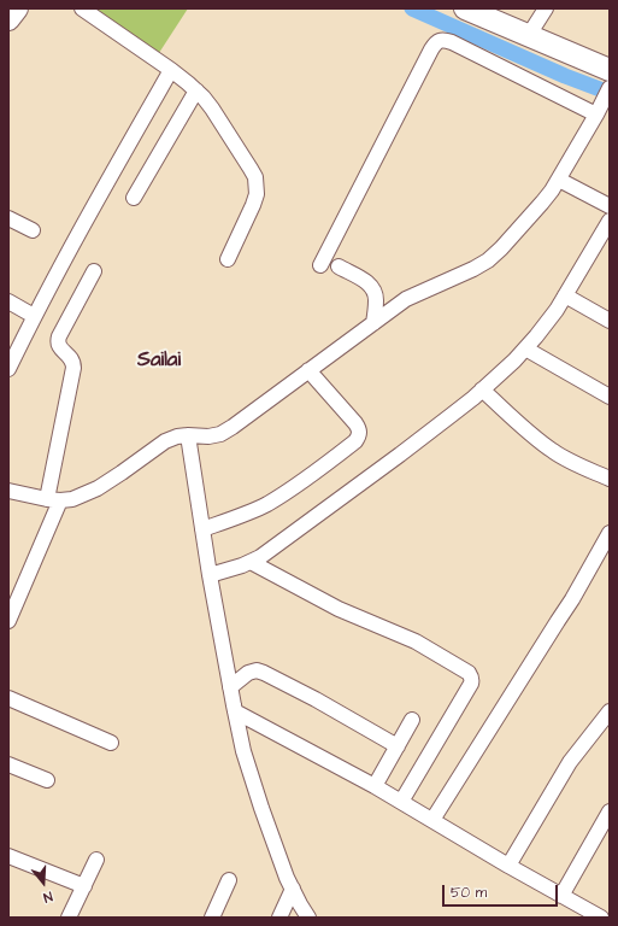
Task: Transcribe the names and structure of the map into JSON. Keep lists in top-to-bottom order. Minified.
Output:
{"districts":["Sailai"],"scale_bar":"50 m","north":"bottom"}
